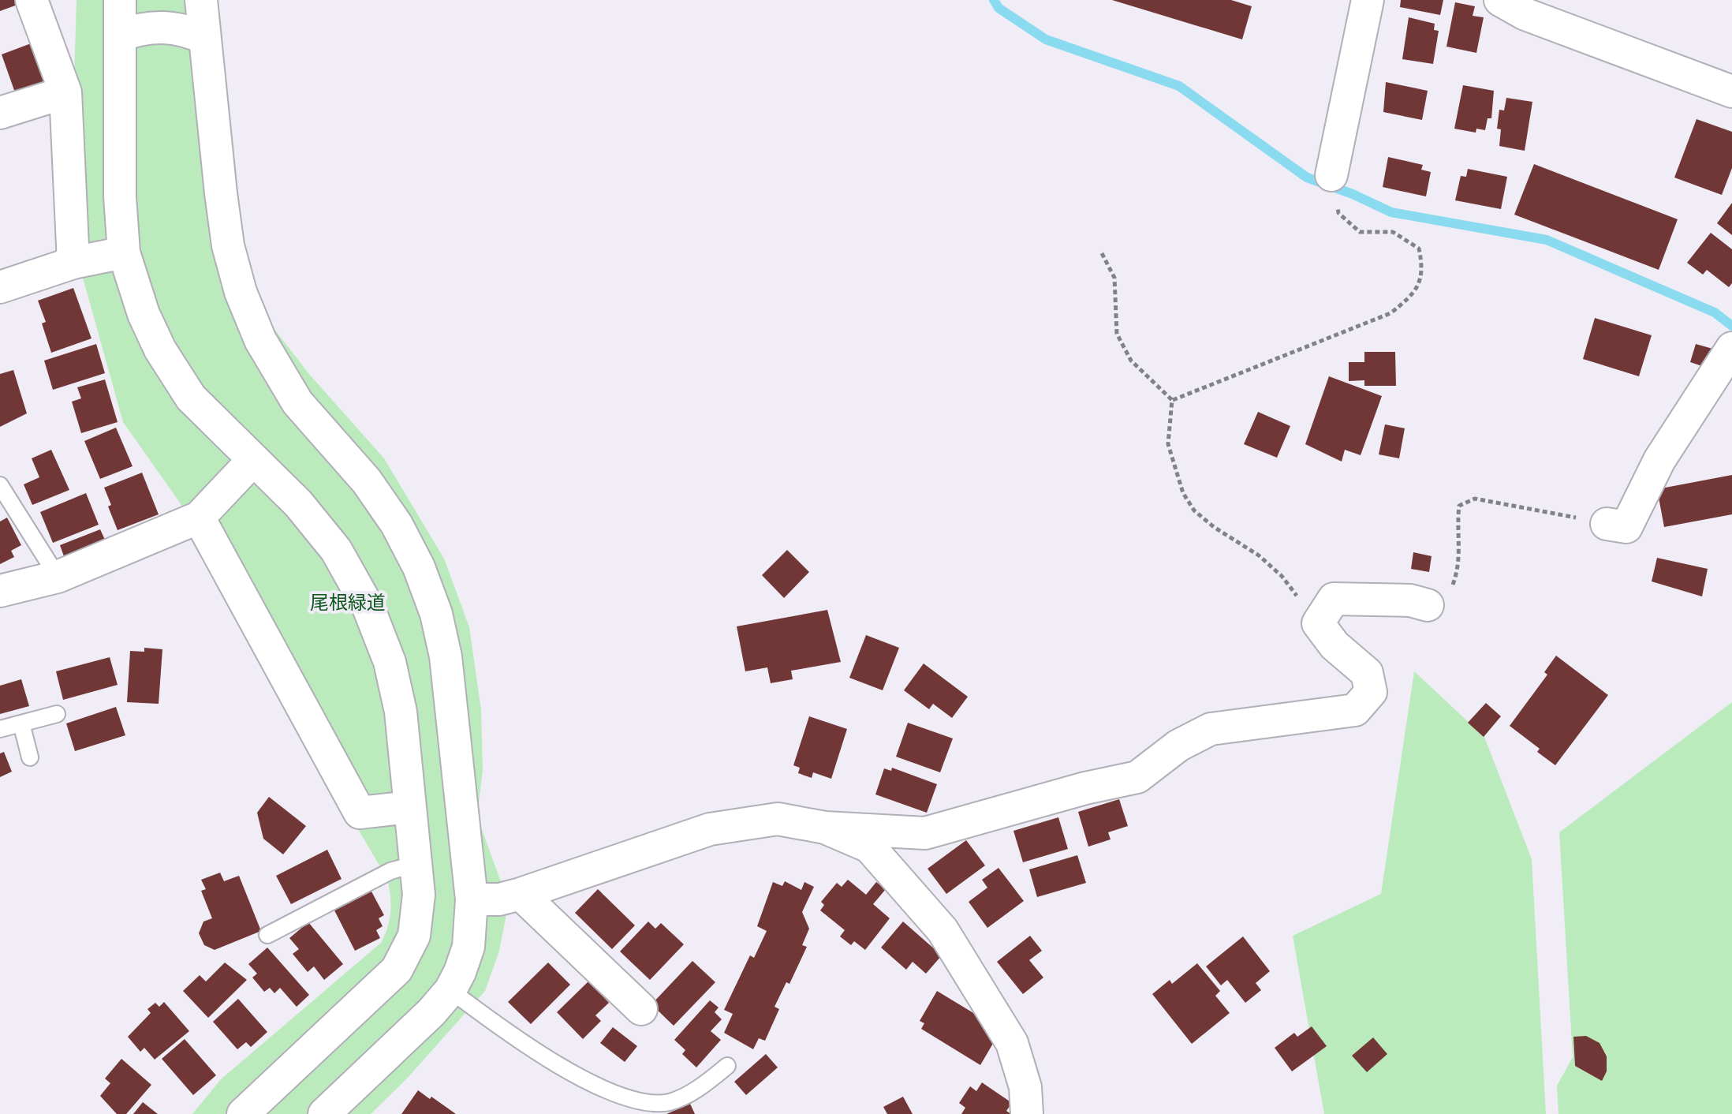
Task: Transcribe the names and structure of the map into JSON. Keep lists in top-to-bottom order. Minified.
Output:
{"parks":["尾根緑道"]}
